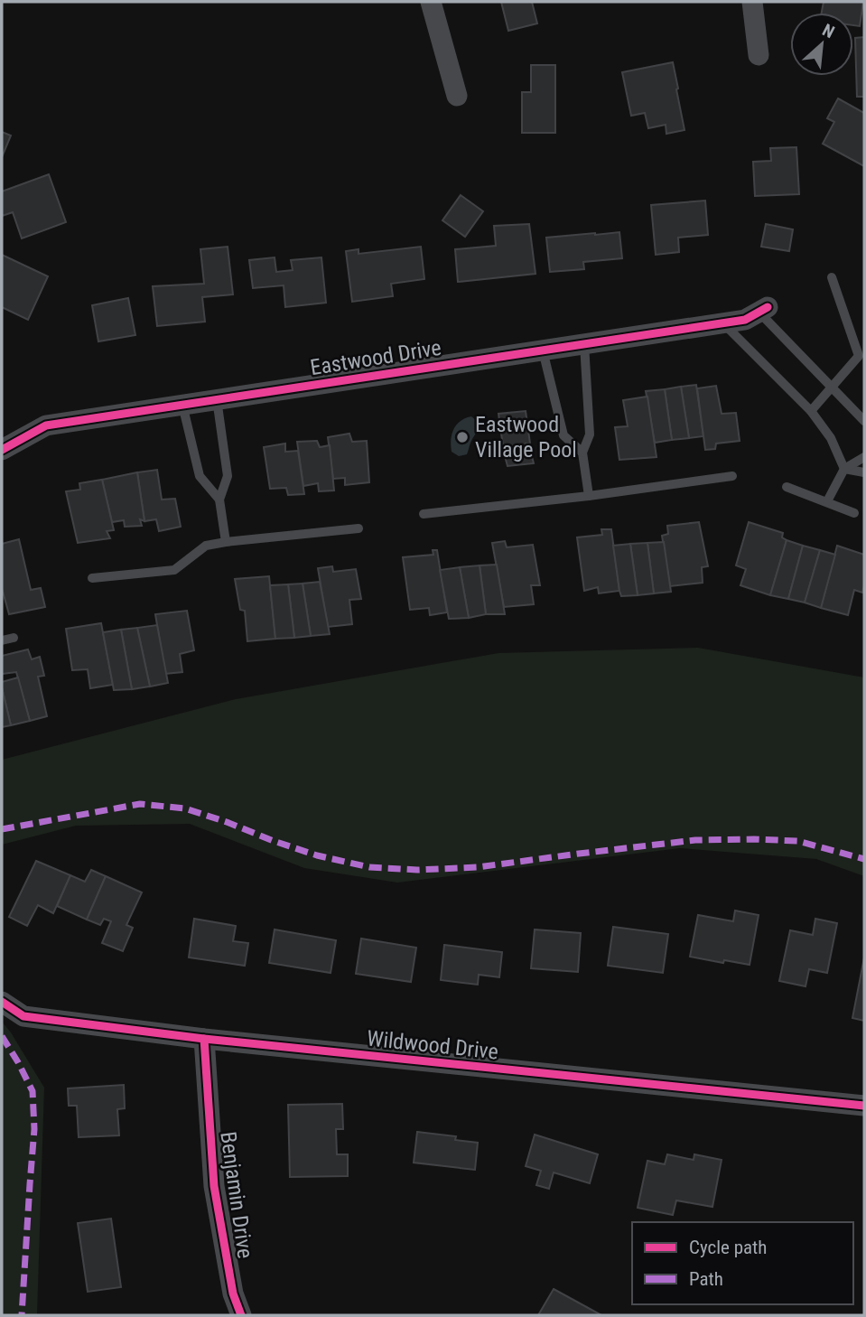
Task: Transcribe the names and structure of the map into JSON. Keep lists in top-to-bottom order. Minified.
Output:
{"streets":{"street":["Eastwood Drive","Wildwood Drive","Benjamin Drive"]},"crossings":[["Wildwood Drive","Benjamin Drive"]],"places":["Eastwood Village Pool"],"legend":["Cycle path","Path"],"north":"top right"}
